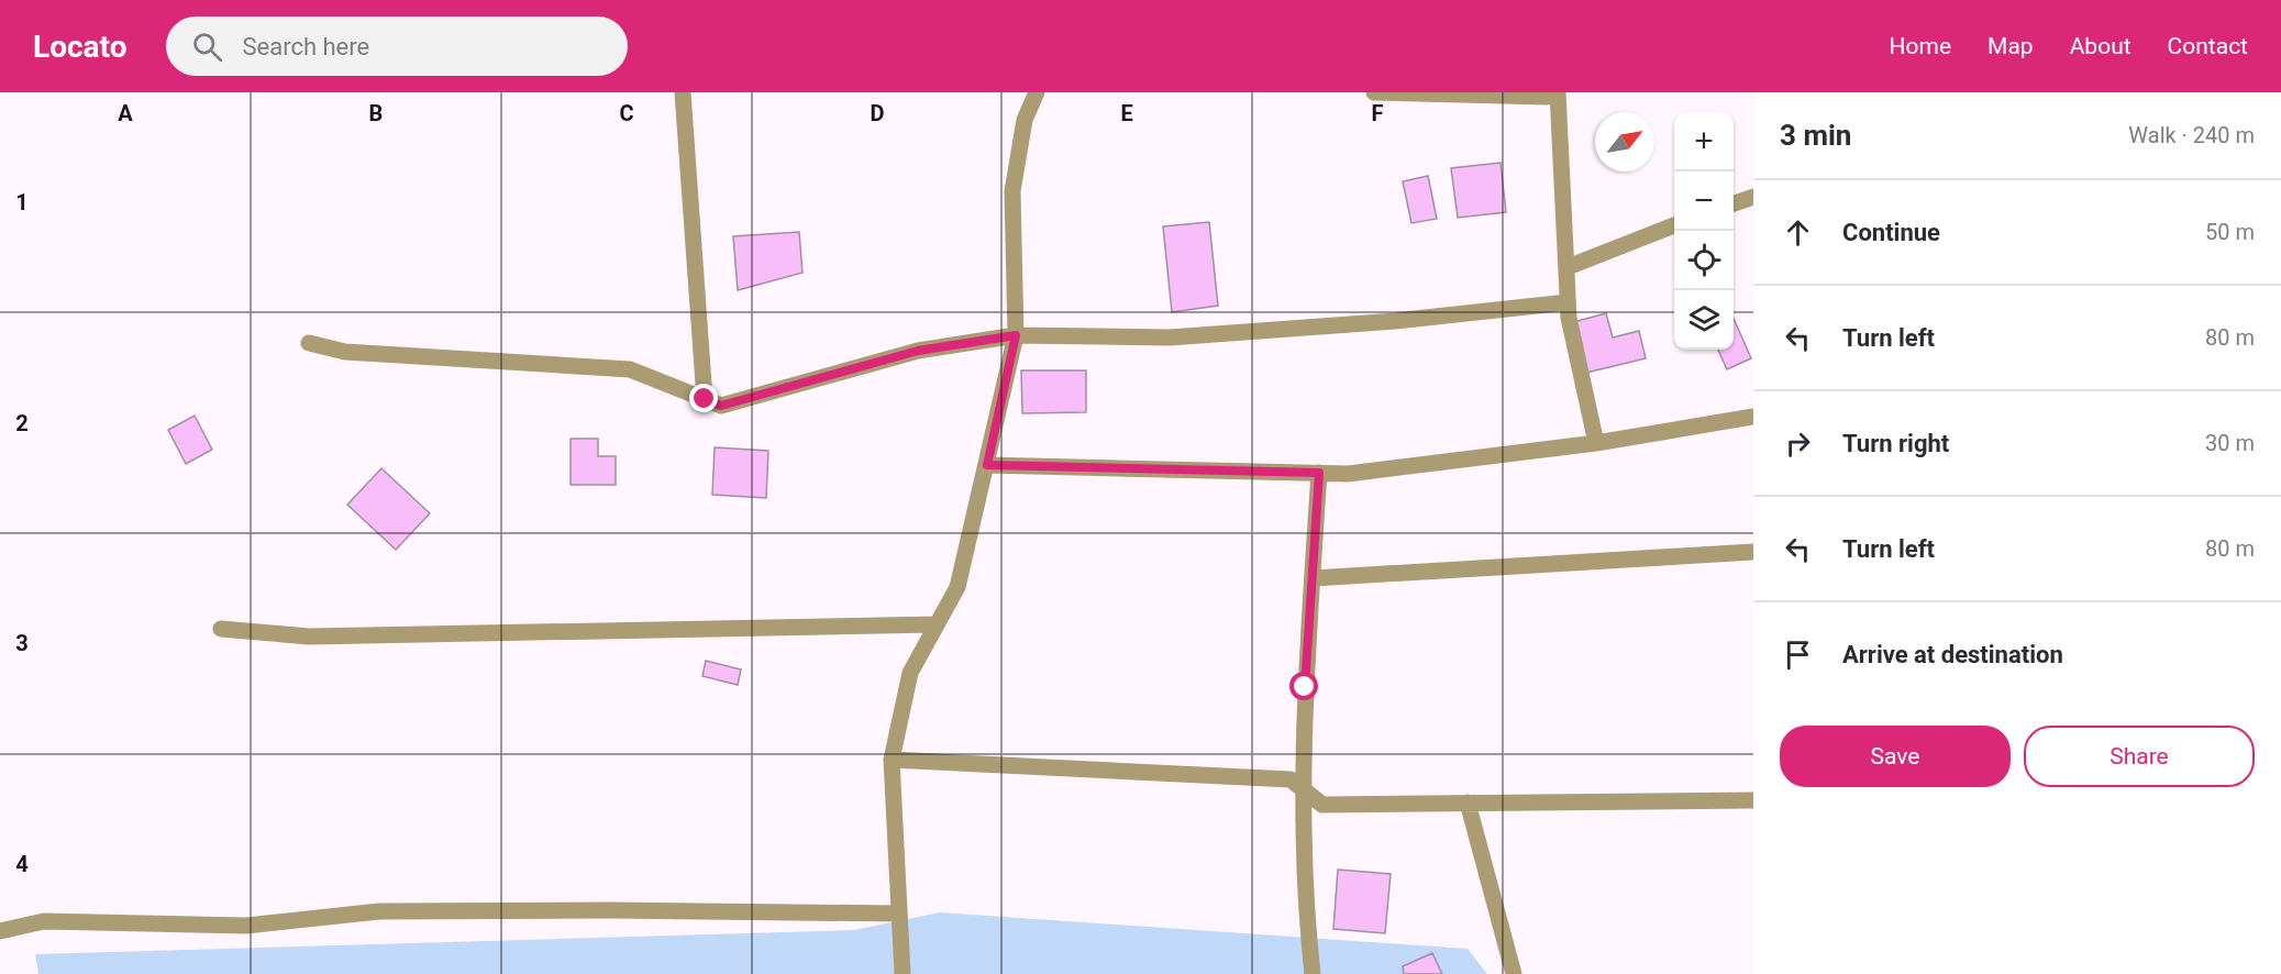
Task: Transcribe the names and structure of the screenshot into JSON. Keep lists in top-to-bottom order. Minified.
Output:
{"north":"top right","page":{"header":"Locato","search":"Search here","nav":["Home","Map","About","Contact"],"heading":["3 min","Walk · 240 m"],"map_buttons":["+","−"],"list":[["Continue","50 m"],["Turn left","80 m"],["Turn right","30 m"],["Turn left","80 m"],"Arrive at destination"],"buttons":["Save","Share"]},"grid":{"columns":["A","B","C","D","E","F"],"rows":["1","2","3","4"]}}
